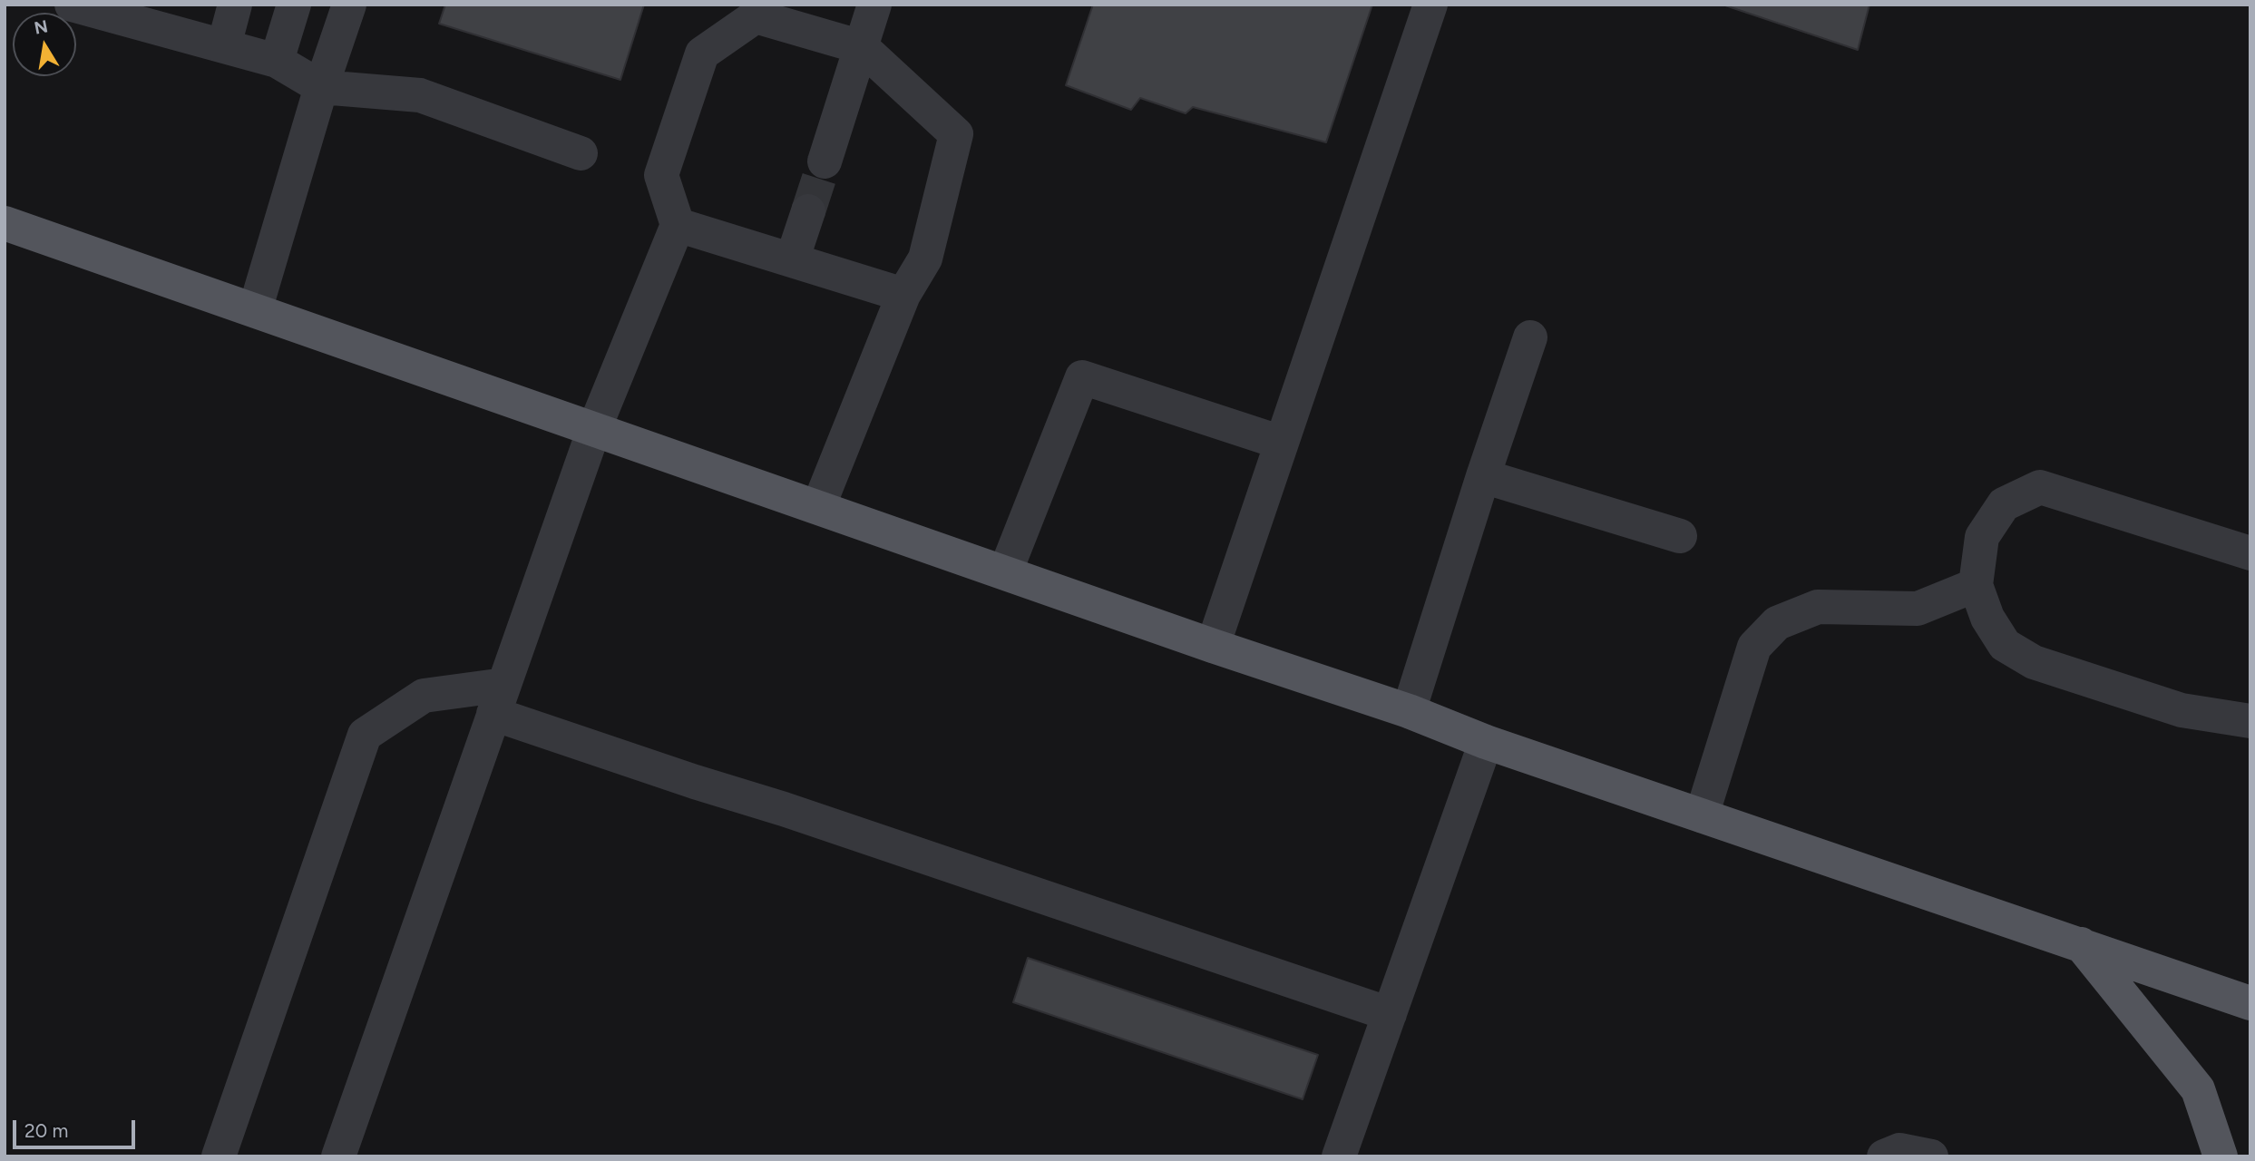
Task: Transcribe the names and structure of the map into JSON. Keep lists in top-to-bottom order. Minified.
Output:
{"scale_bar":"20 m","north":"top"}
